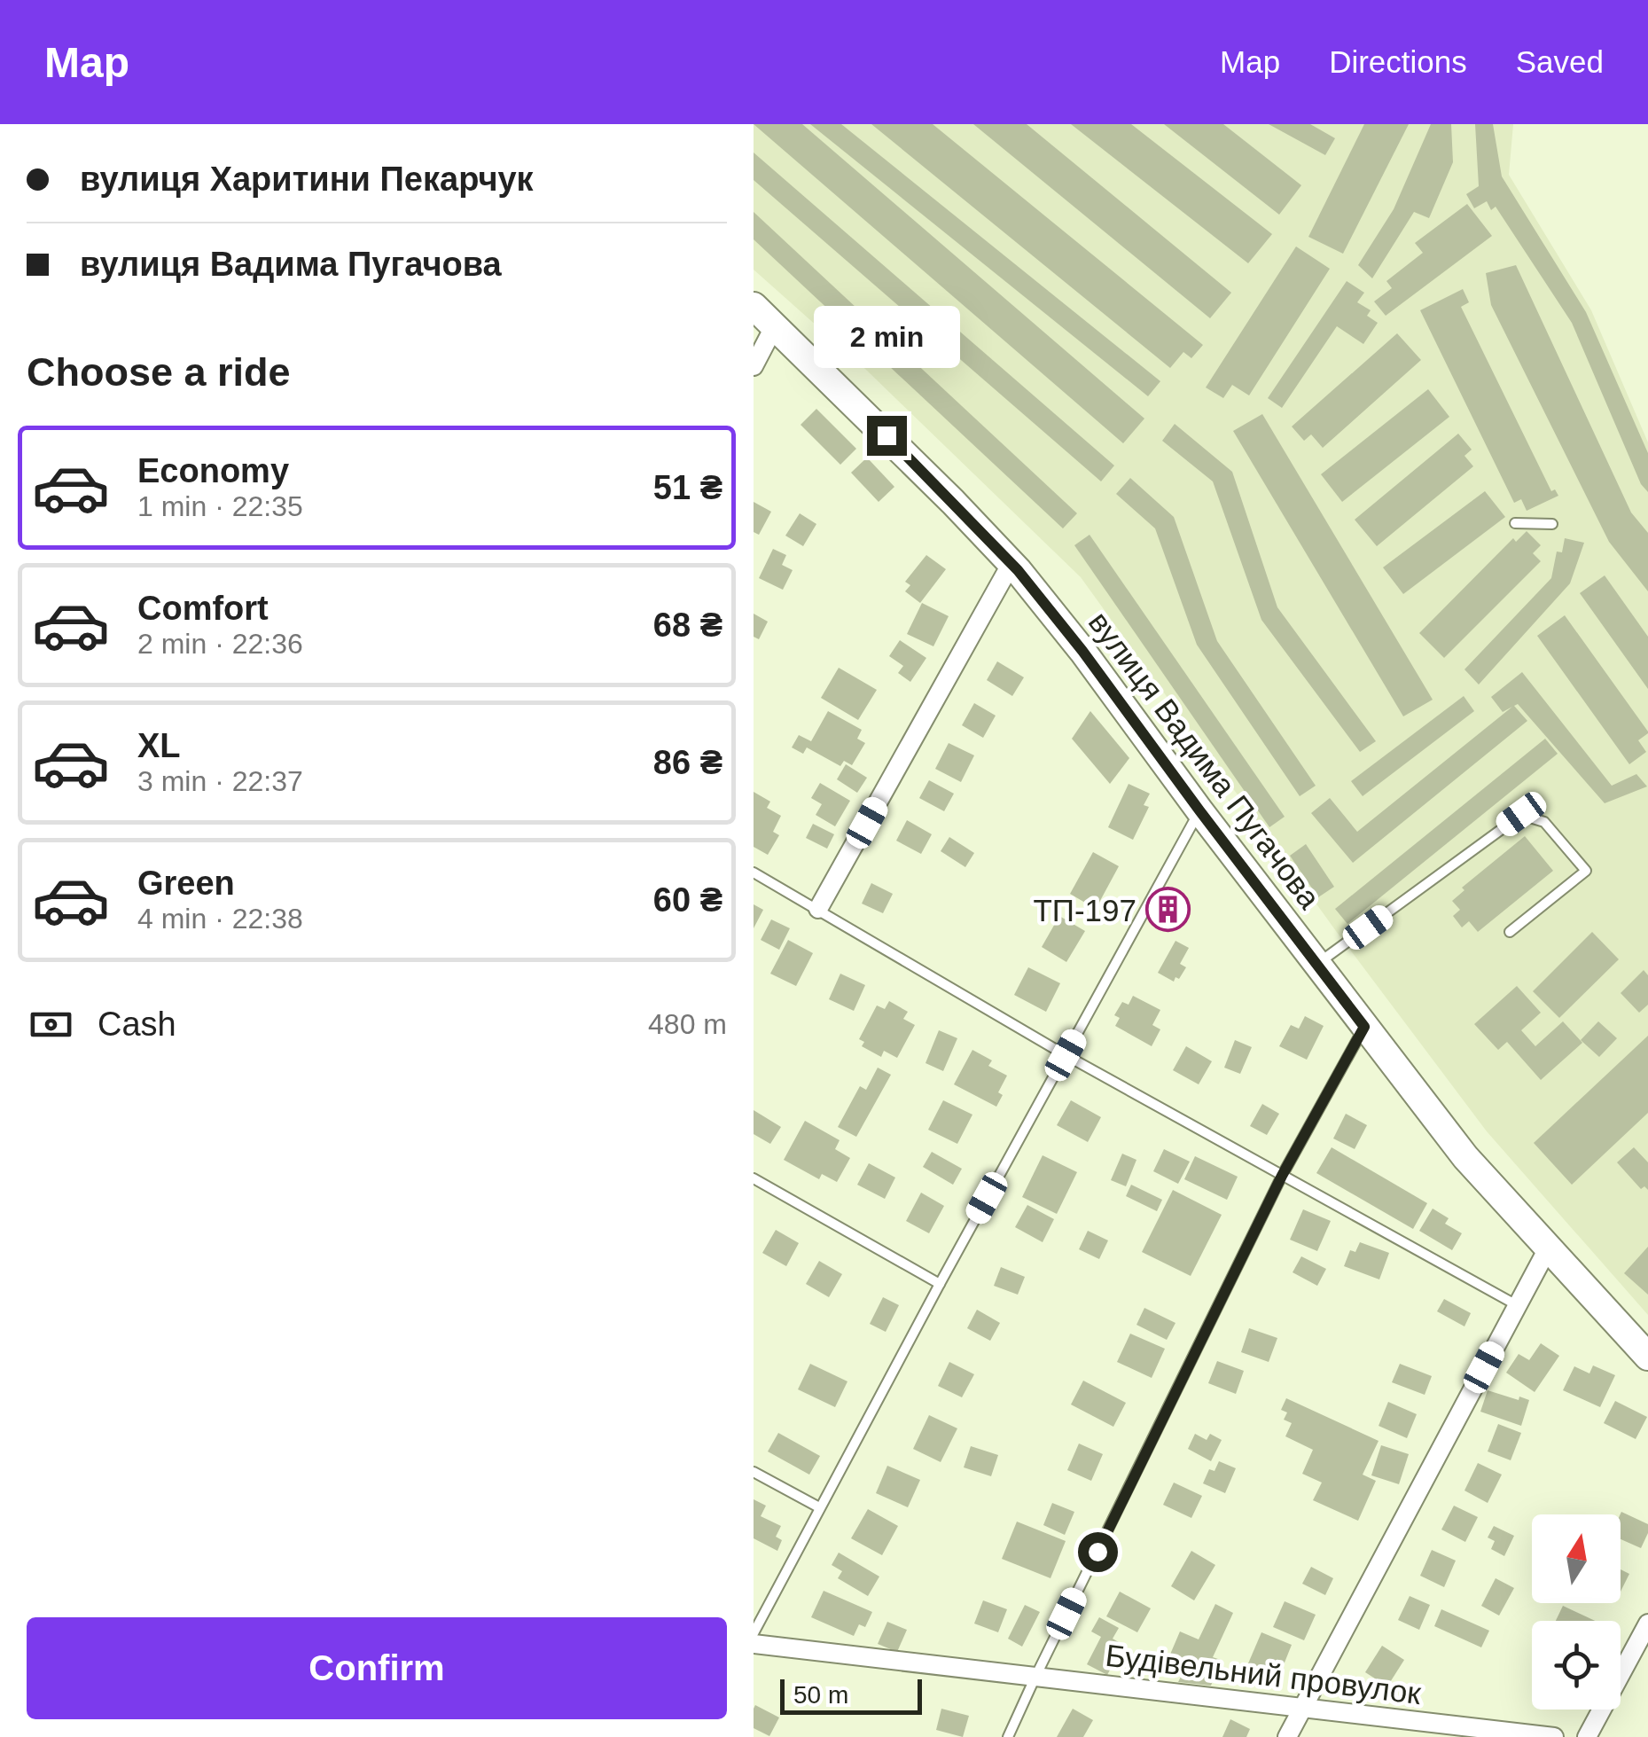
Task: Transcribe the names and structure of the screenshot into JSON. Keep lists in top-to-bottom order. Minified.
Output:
{"streets":{"main road":["вулиця Вадима Пугачова"],"street":["Будівельний провулок"]},"places":{"building":["ТП-197"]},"scale_bar":"50 m","north":"top","page":{"header":"Map","nav":["Map","Directions","Saved"],"banner":["вулиця Харитини Пекарчук","вулиця Вадима Пугачова"],"bubble":"2 min","heading":"Choose a ride","list":[{"name":"Economy","note":"1 min · 22:35","value":"51 ₴"},{"name":"Comfort","note":"2 min · 22:36","value":"68 ₴"},{"name":"XL","note":"3 min · 22:37","value":"86 ₴"},{"name":"Green","note":"4 min · 22:38","value":"60 ₴"}],"pay":["Cash","480 m"],"buttons":"Confirm","scale":"50 m"}}
